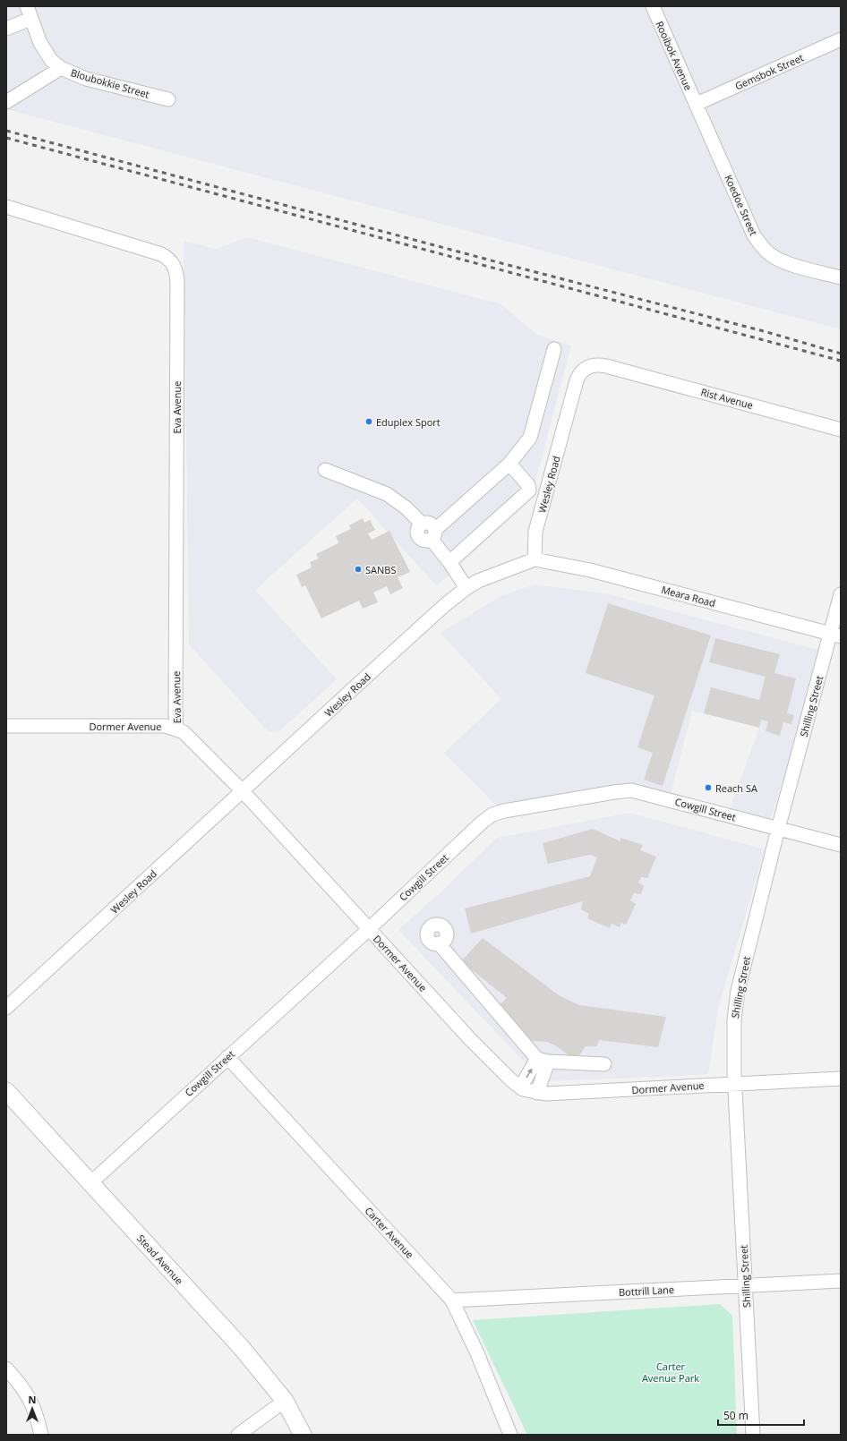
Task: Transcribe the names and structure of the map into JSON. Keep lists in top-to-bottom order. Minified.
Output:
{"streets":{"main road":["Stead Avenue"],"street":["Rooibok Avenue","Gemsbok Street","Bloubokkie Street","Koedoe Street","Rist Avenue","Eva Avenue","Wesley Road","Meara Road","Shilling Street","Dormer Avenue","Cowgill Street","Carter Avenue","Bottrill Lane"]},"crossings":[["Rooibok Avenue","Gemsbok Street"],["Rooibok Avenue","Koedoe Street"],["Gemsbok Street","Koedoe Street"],["Rist Avenue","Wesley Road"],["Eva Avenue","Dormer Avenue"],["Wesley Road","Meara Road"],["Wesley Road","Dormer Avenue"],["Meara Road","Shilling Street"],["Shilling Street","Dormer Avenue"],["Shilling Street","Cowgill Street"],["Shilling Street","Bottrill Lane"],["Dormer Avenue","Cowgill Street"],["Cowgill Street","Carter Avenue"],["Cowgill Street","Stead Avenue"],["Carter Avenue","Bottrill Lane"]],"parks":["Carter Avenue Park"],"places":["Eduplex Sport","SANBS","Reach SA"],"scale_bar":"50 m","north":"top"}
